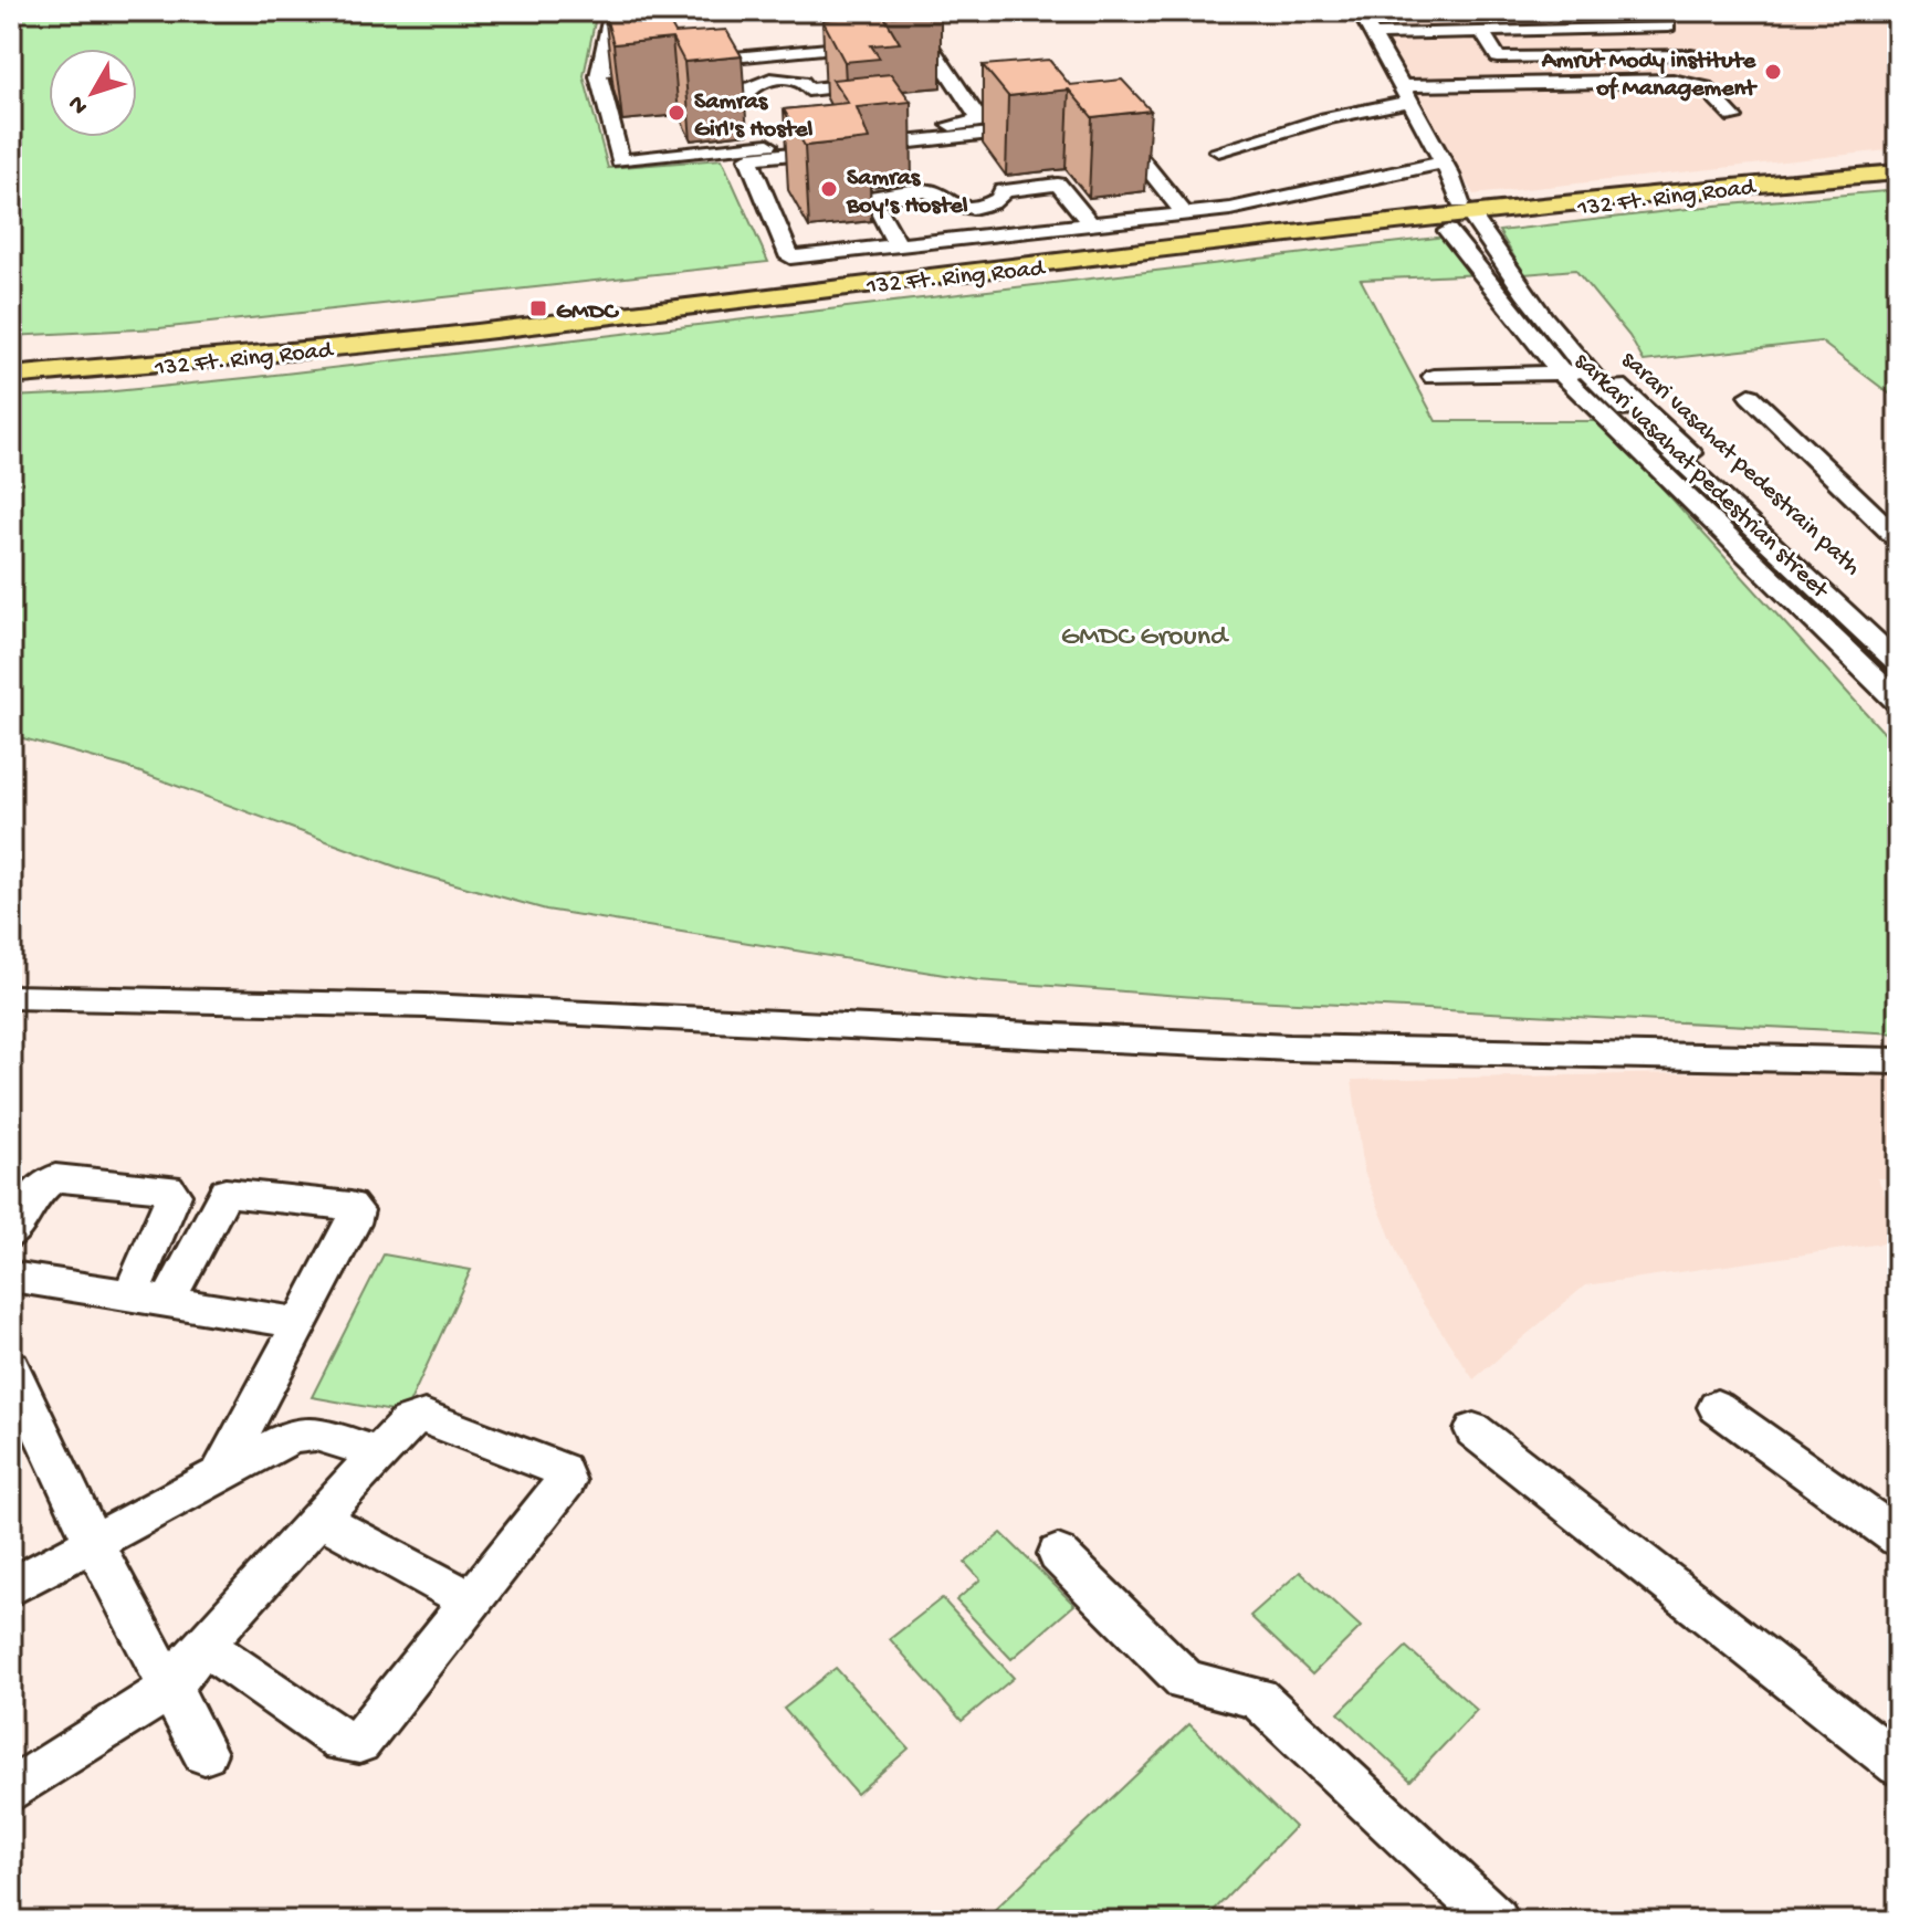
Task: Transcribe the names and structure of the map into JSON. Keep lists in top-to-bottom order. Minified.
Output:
{"streets":{"main road":["132 Ft. Ring Road"],"street":["sarari vasahat pedestrain path","sarkari vasahat pedestrian street"]},"crossings":[["132 Ft. Ring Road","sarari vasahat pedestrain path"],["132 Ft. Ring Road","sarkari vasahat pedestrian street"],["sarari vasahat pedestrain path","sarkari vasahat pedestrian street"]],"parks":["GMDC Ground"],"places":{"other":["Amrut Mody institute of Management","Samras Girl's Hostel","Samras Boy's Hostel"],"transit":["GMDC"]},"north":"bottom left"}
